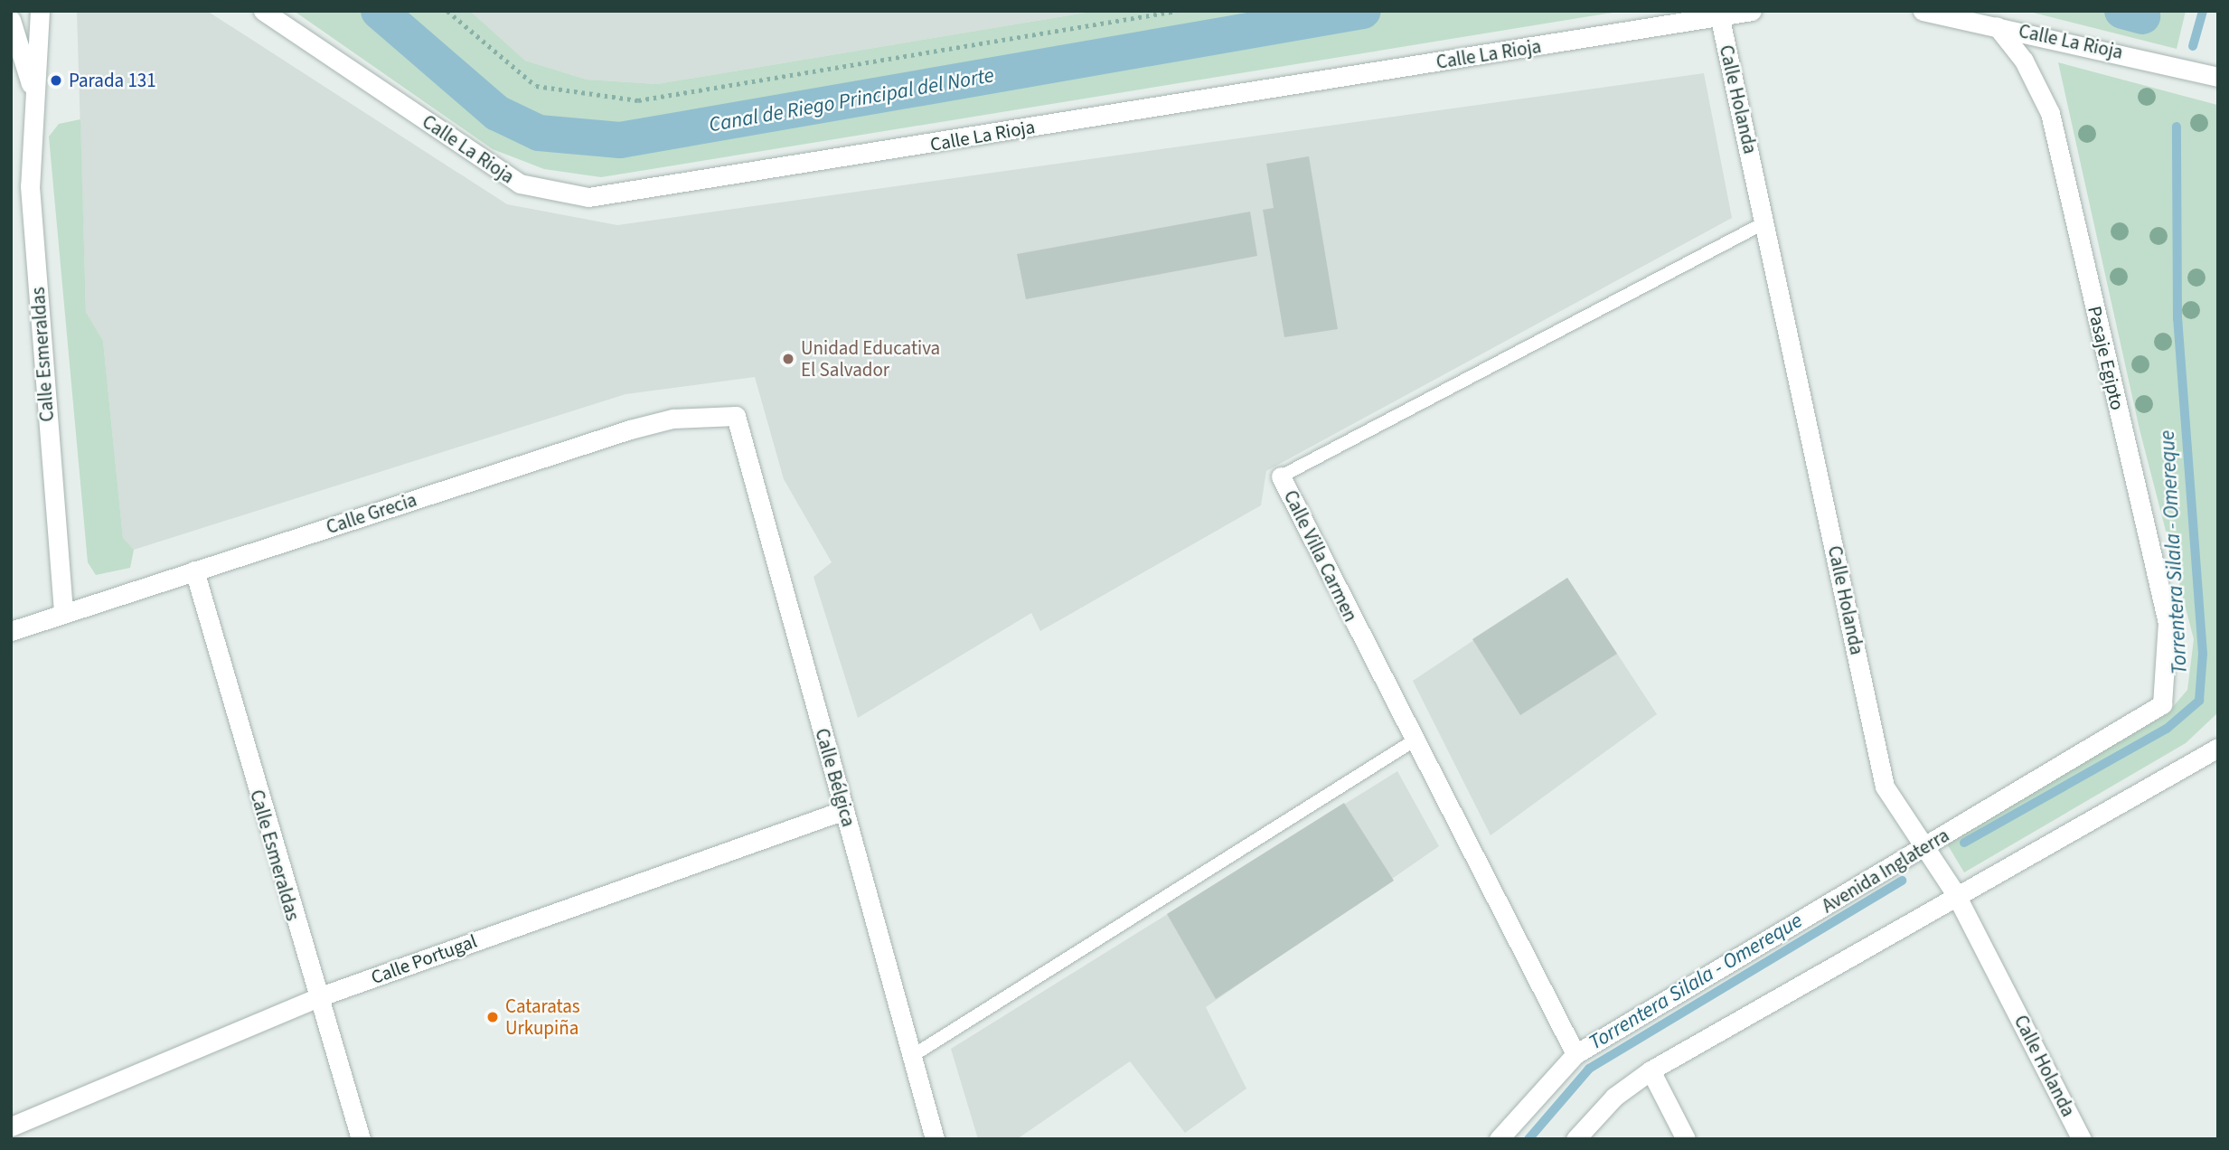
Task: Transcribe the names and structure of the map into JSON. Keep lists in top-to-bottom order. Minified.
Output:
{"streets":{"street":["Calle La Rioja","Calle Holanda","Calle Esmeraldas","Pasaje Egipto","Calle Grecia","Calle Villa Carmen","Calle Bélgica","Avenida Inglaterra","Calle Portugal"]},"crossings":[["Calle La Rioja","Calle Holanda"],["Calle La Rioja","Pasaje Egipto"],["Calle Holanda","Calle Villa Carmen"],["Calle Holanda","Avenida Inglaterra"],["Calle Esmeraldas","Calle Grecia"],["Calle Esmeraldas","Calle Portugal"],["Pasaje Egipto","Avenida Inglaterra"],["Calle Grecia","Calle Bélgica"],["Calle Villa Carmen","Avenida Inglaterra"],["Calle Bélgica","Calle Portugal"]],"water":["Canal de Riego Principal del Norte","Torrentera Silala - Omereque"],"places":["Parada 131","Unidad Educativa El Salvador","Cataratas Urkupiña"]}
